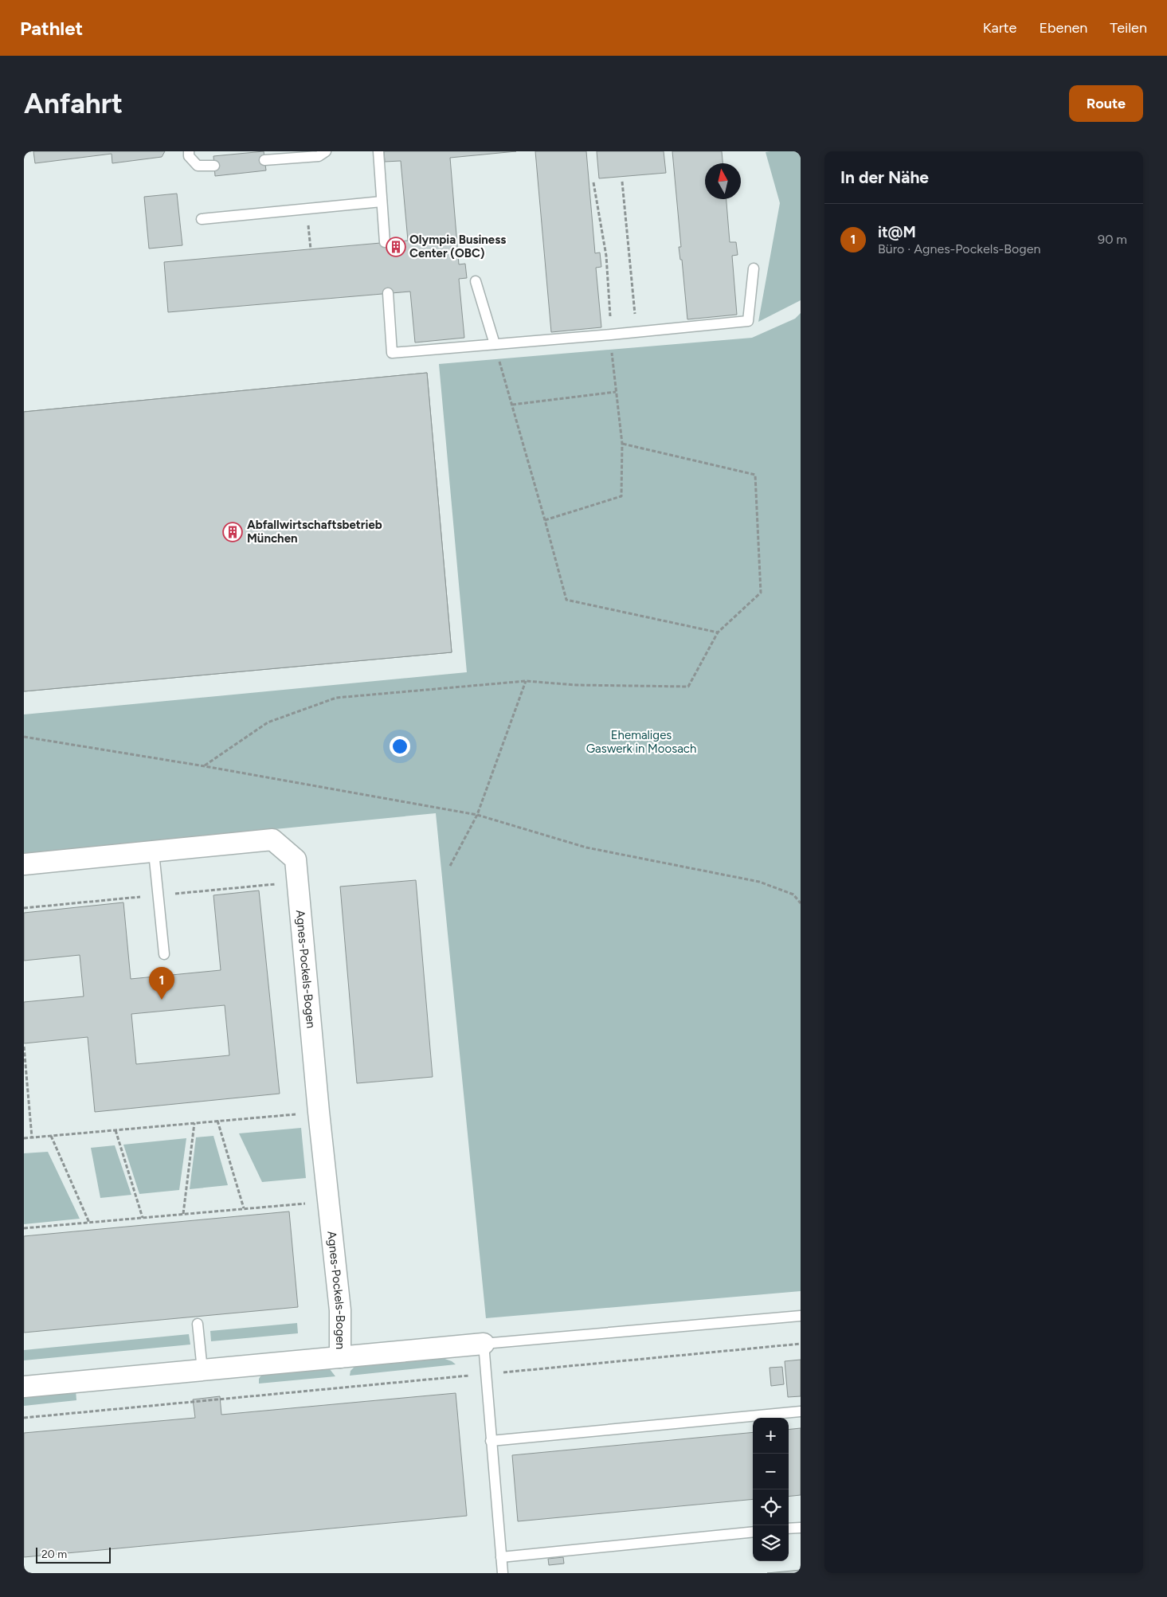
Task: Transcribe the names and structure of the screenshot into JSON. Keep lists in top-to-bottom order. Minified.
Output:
{"streets":{"street":["Agnes-Pockels-Bogen"]},"parks":["Ehemaliges Gaswerk in Moosach"],"places":{"building":["Olympia Business Center (OBC)","Abfallwirtschaftsbetrieb München"]},"scale_bar":"20 m","north":"top","page":{"header":"Pathlet","nav":["Karte","Ebenen","Teilen"],"buttons":"Route","title":"Anfahrt","heading":"In der Nähe","list":[{"mark":"1","name":"it@M","note":"Büro · Agnes-Pockels-Bogen","value":"90 m"}],"pins":"1","map_buttons":["+","−"],"scale":"20 m"}}
